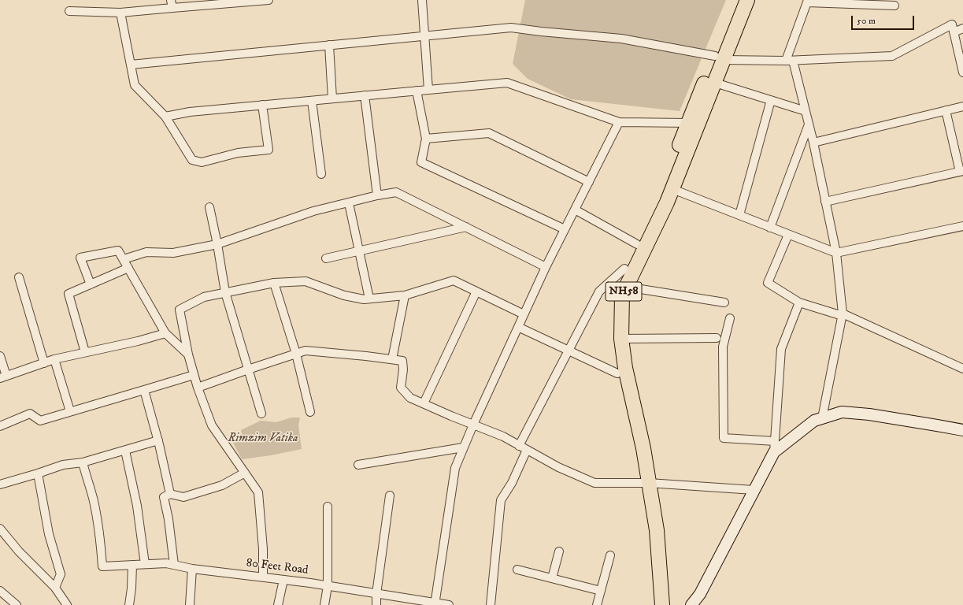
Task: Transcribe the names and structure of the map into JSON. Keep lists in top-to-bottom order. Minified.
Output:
{"streets":{"highway":["NH58"],"street":["80 Feet Road"]},"parks":["Rimzim Vatika"],"scale_bar":"50 m"}
